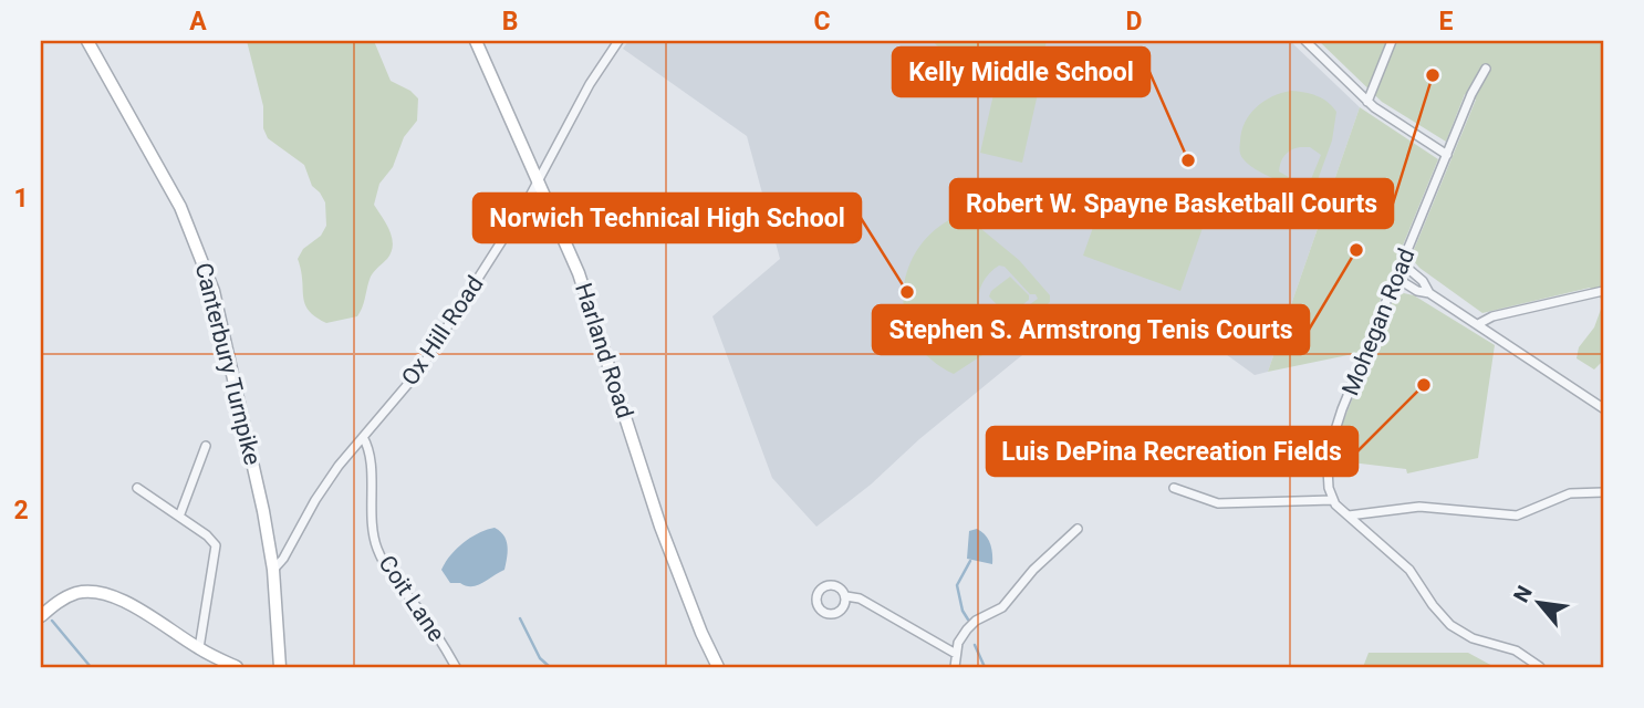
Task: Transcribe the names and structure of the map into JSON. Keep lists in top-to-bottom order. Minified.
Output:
{"streets":{"street":["Mohegan Road","Ox Hill Road","Harland Road","Canterbury Turnpike","Coit Lane"]},"crossings":[["Ox Hill Road","Harland Road"],["Ox Hill Road","Canterbury Turnpike"],["Ox Hill Road","Coit Lane"]],"places":["Robert W. Spayne Basketball Courts","Kelly Middle School","Stephen S. Armstrong Tenis Courts","Norwich Technical High School","Luis DePina Recreation Fields"],"north":"top left","grid":{"columns":["A","B","C","D","E"],"rows":["1","2"]}}
